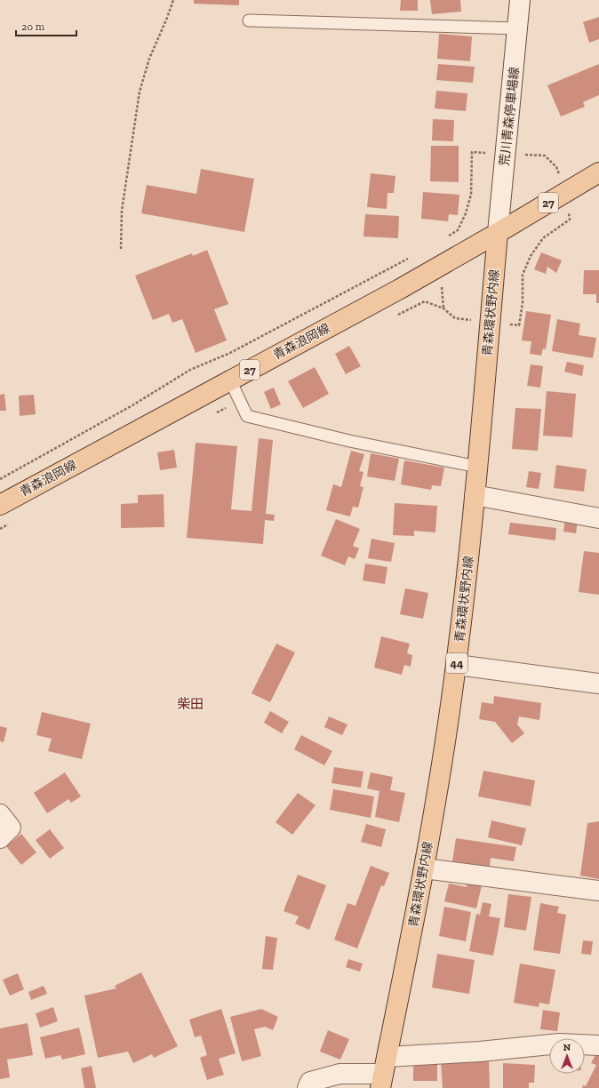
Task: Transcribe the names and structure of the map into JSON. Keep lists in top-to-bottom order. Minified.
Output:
{"streets":{"main road":["27","青森環状野内線","青森浪岡線","44"],"street":["荒川青森停車場線"]},"crossings":[["荒川青森停車場線","青森環状野内線"],["荒川青森停車場線","青森浪岡線"],["青森環状野内線","青森浪岡線"]],"districts":["柴田"],"scale_bar":"20 m","north":"top"}
